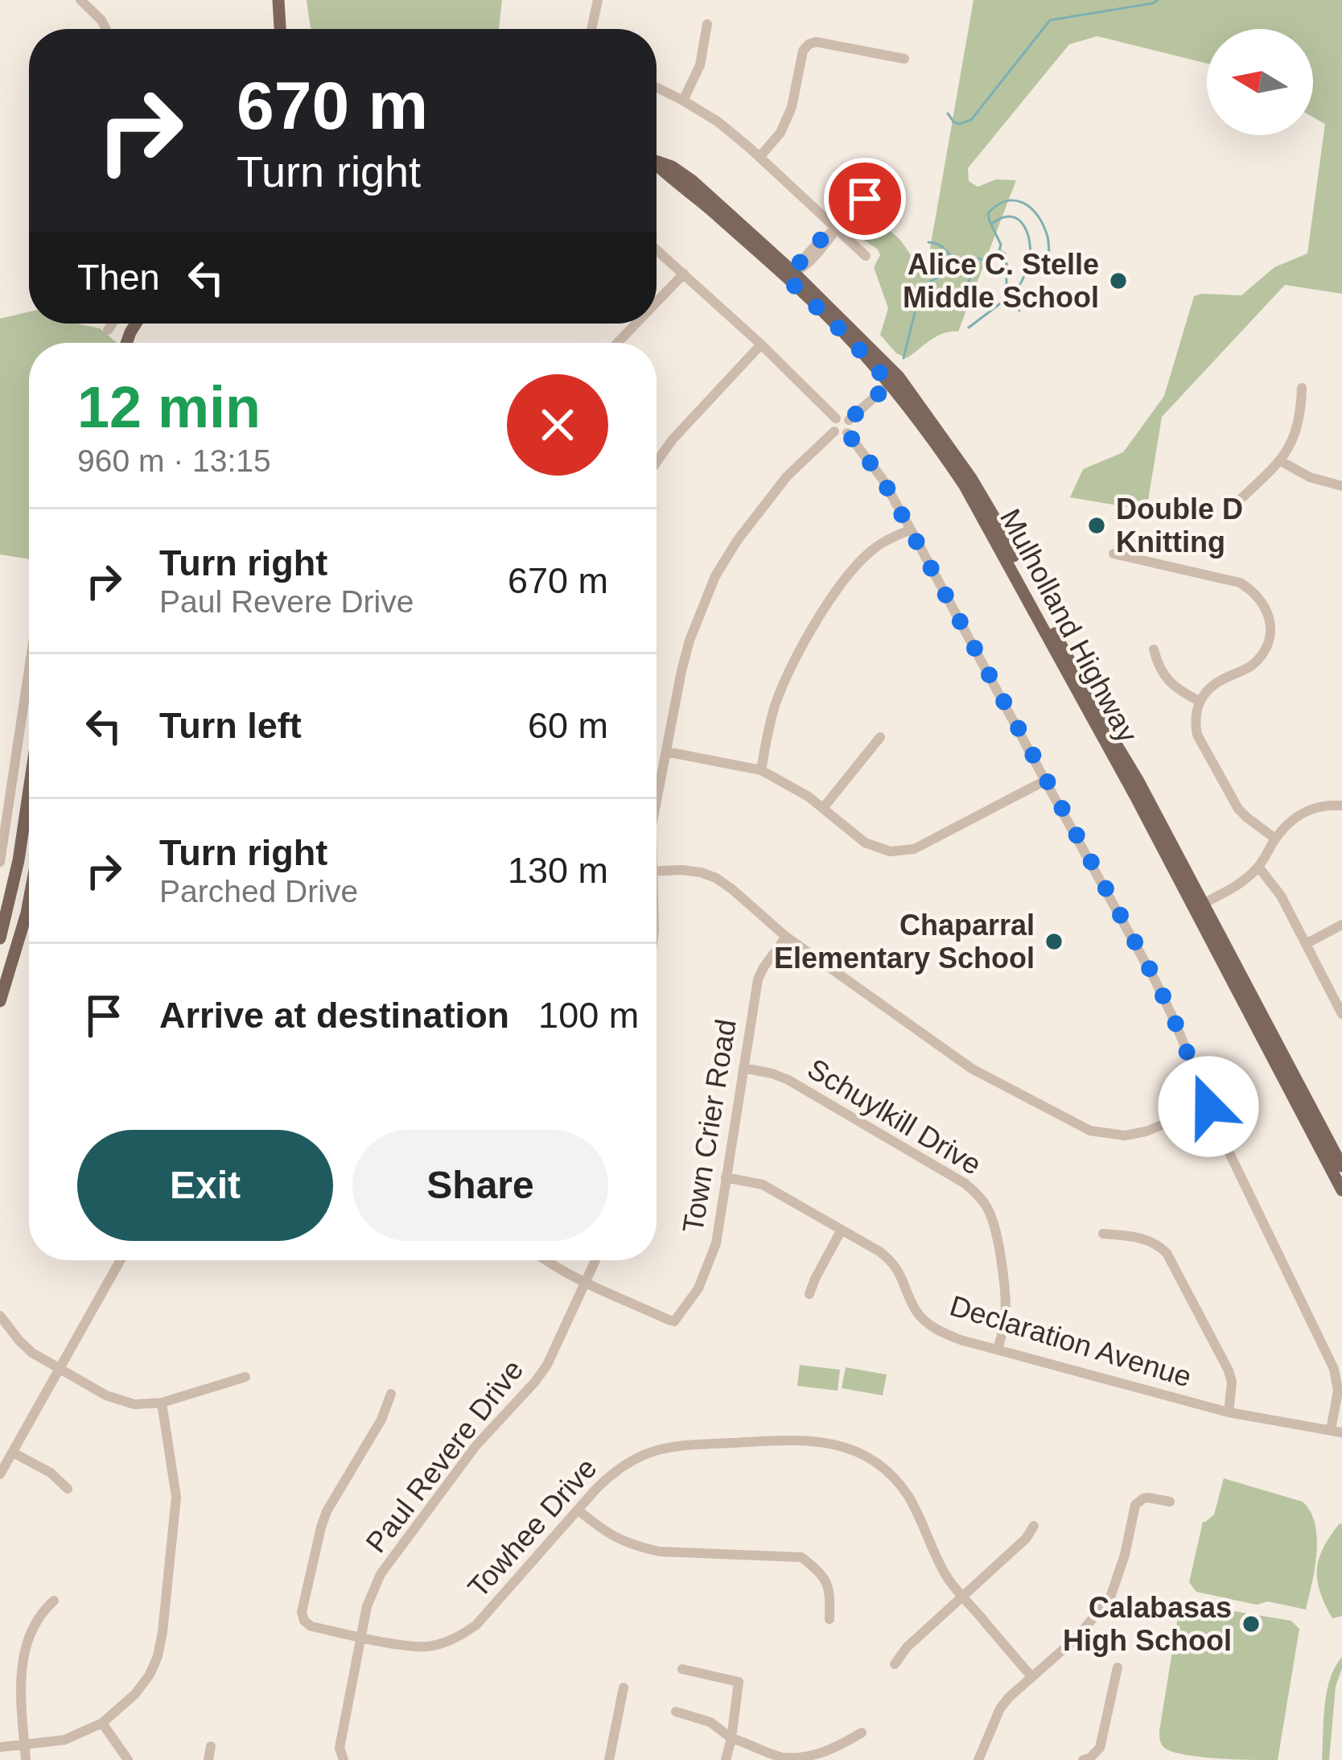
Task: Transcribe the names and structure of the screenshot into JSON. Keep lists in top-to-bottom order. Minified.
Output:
{"streets":{"main road":["Mulholland Highway"],"street":["Schuylkill Drive","Town Crier Road","Declaration Avenue","Paul Revere Drive","Towhee Drive"]},"crossings":[["Schuylkill Drive","Town Crier Road"],["Schuylkill Drive","Declaration Avenue"],["Town Crier Road","Declaration Avenue"],["Town Crier Road","Paul Revere Drive"],["Paul Revere Drive","Towhee Drive"]],"places":["Alice C. Stelle Middle School","Double D Knitting","Chaparral Elementary School","Calabasas High School"],"north":"left","page":{"turn":["670 m","Turn right"],"then":"Then","heading":["12 min","960 m · 13:15"],"list":[{"name":"Turn right","note":"Paul Revere Drive","value":"670 m"},{"name":"Turn left","value":"60 m"},{"name":"Turn right","note":"Parched Drive","value":"130 m"},{"name":"Arrive at destination","value":"100 m"}],"buttons":["Exit","Share"]}}
